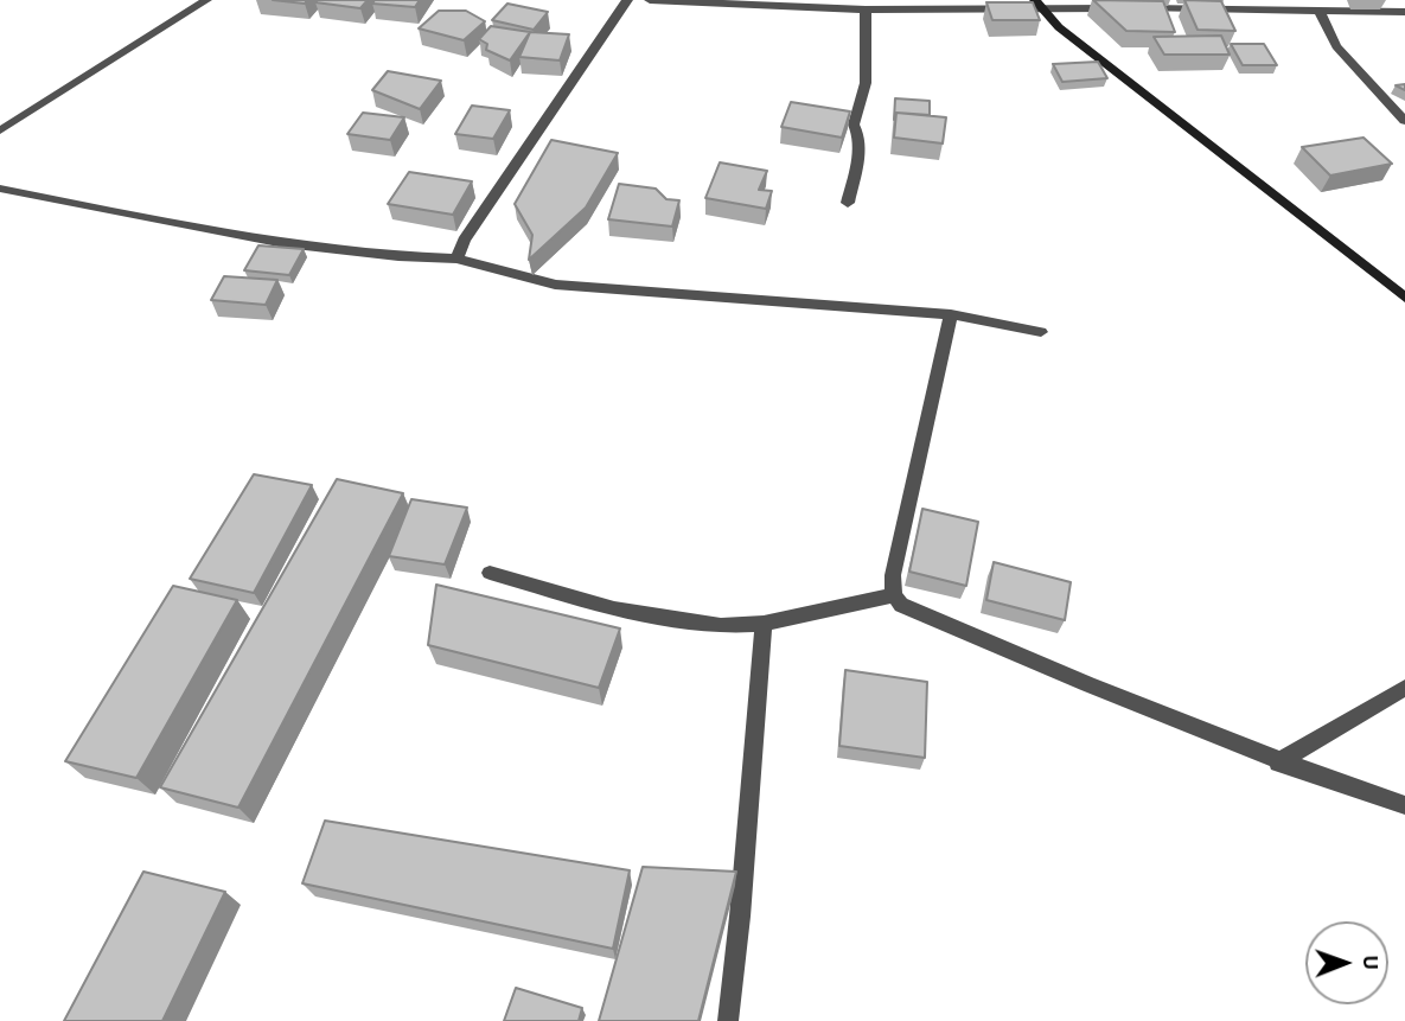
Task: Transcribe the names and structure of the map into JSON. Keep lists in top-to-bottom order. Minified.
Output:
{"north":"right"}
